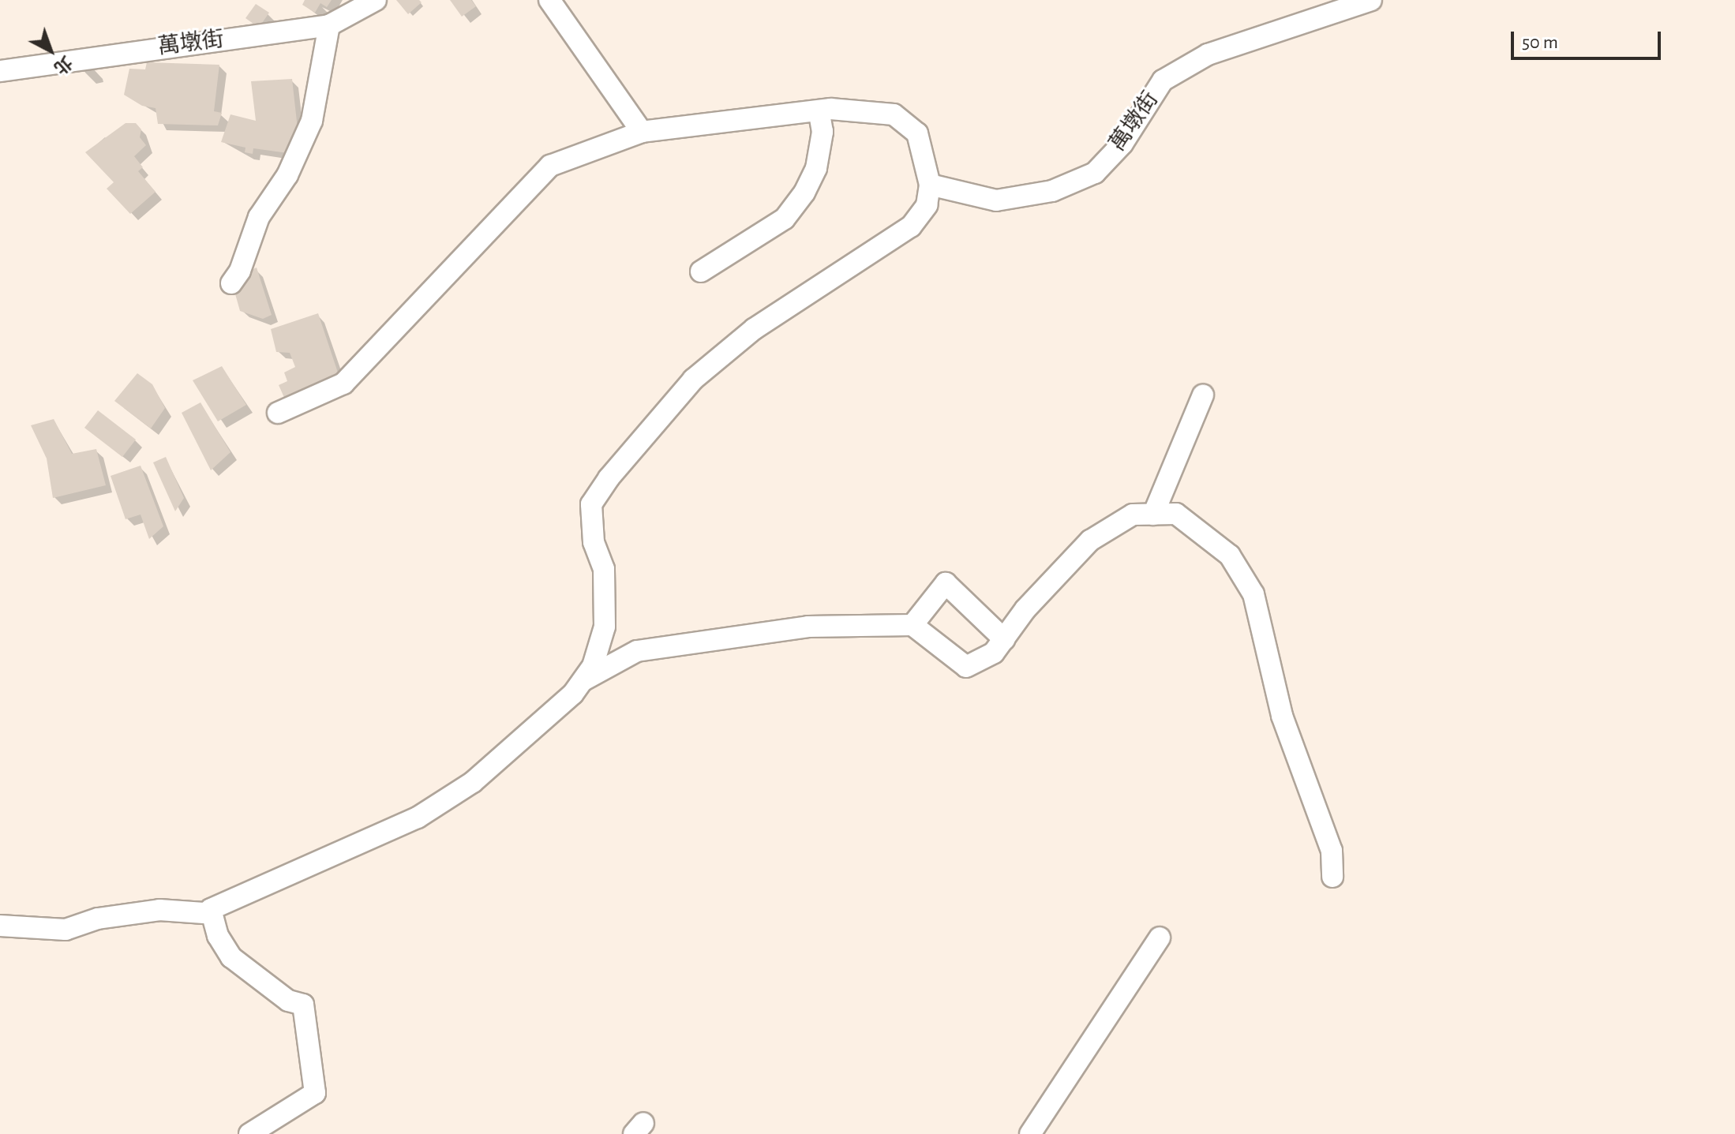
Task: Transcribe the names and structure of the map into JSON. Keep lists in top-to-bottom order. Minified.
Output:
{"streets":{"street":["萬墩街"]},"scale_bar":"50 m","north":"bottom right"}
